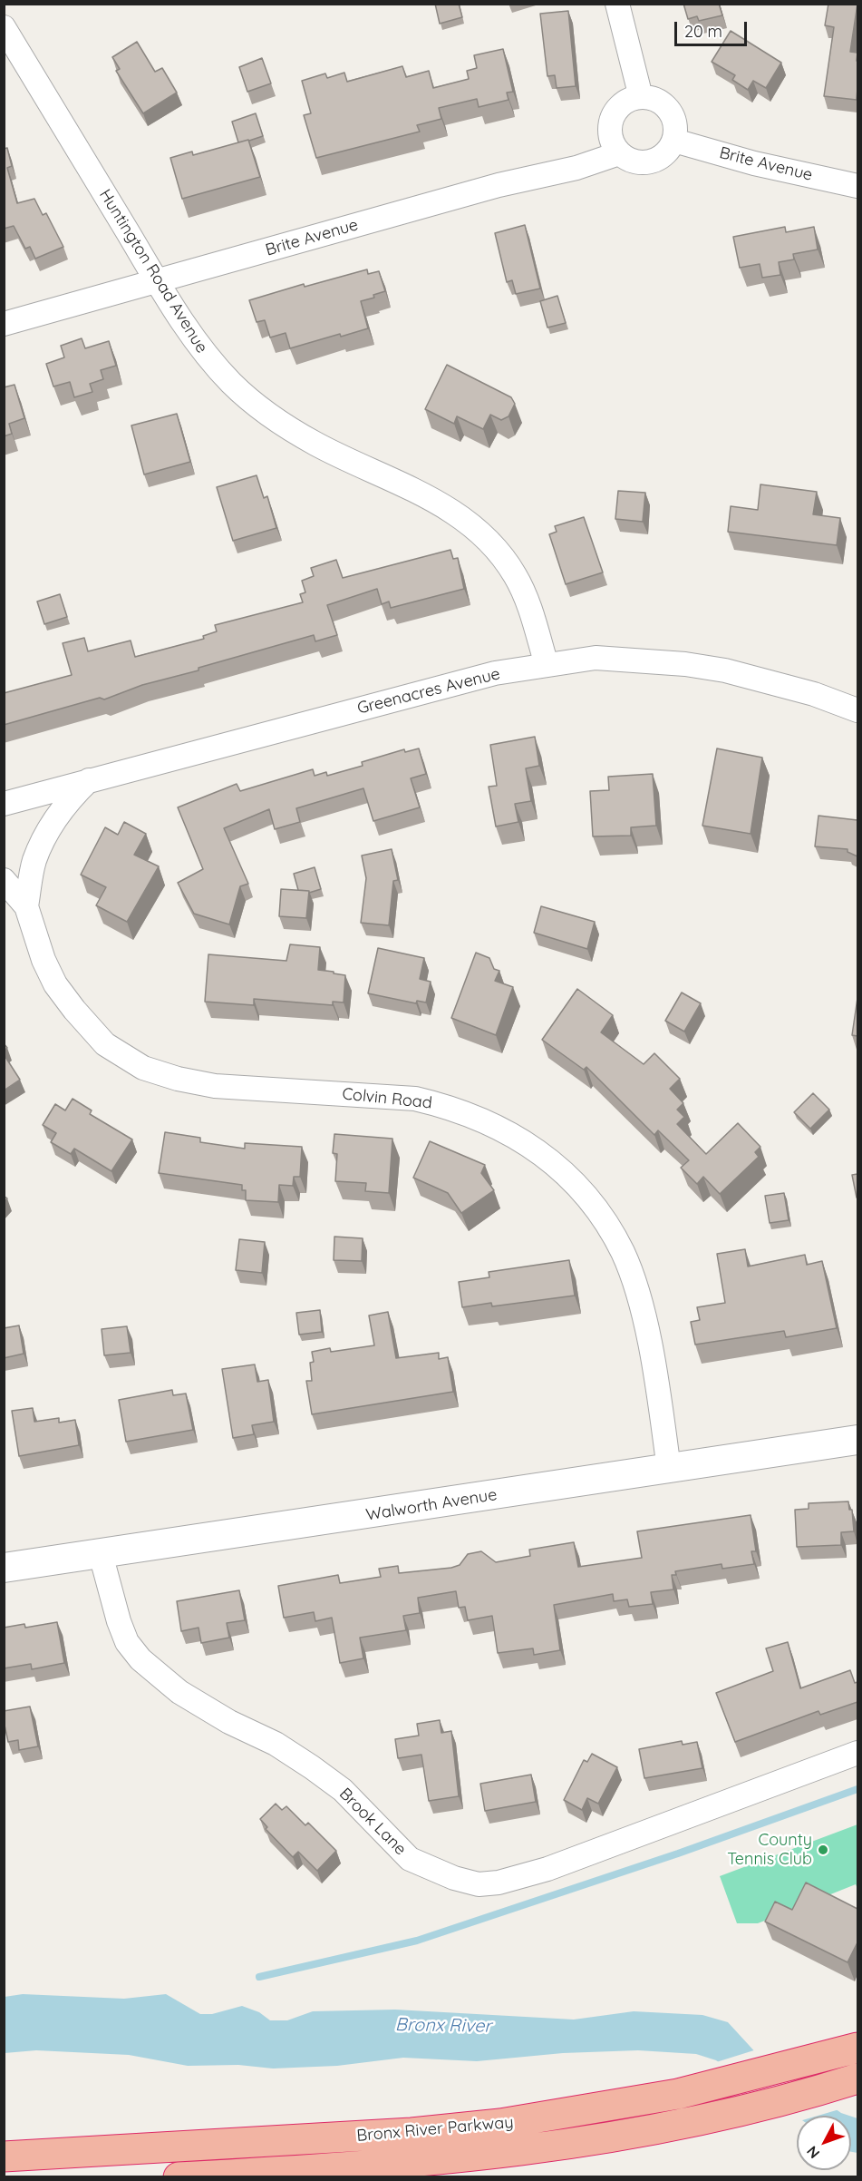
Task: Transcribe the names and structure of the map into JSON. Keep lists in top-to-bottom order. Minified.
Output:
{"streets":{"highway":["Bronx River Parkway"],"street":["Brite Avenue","Huntington Road Avenue","Greenacres Avenue","Colvin Road","Walworth Avenue","Brook Lane"]},"crossings":[["Brite Avenue","Huntington Road Avenue"],["Huntington Road Avenue","Greenacres Avenue"],["Greenacres Avenue","Colvin Road"],["Colvin Road","Walworth Avenue"],["Walworth Avenue","Brook Lane"]],"water":["Bronx River"],"places":["County Tennis Club"],"scale_bar":"20 m","north":"bottom left"}
